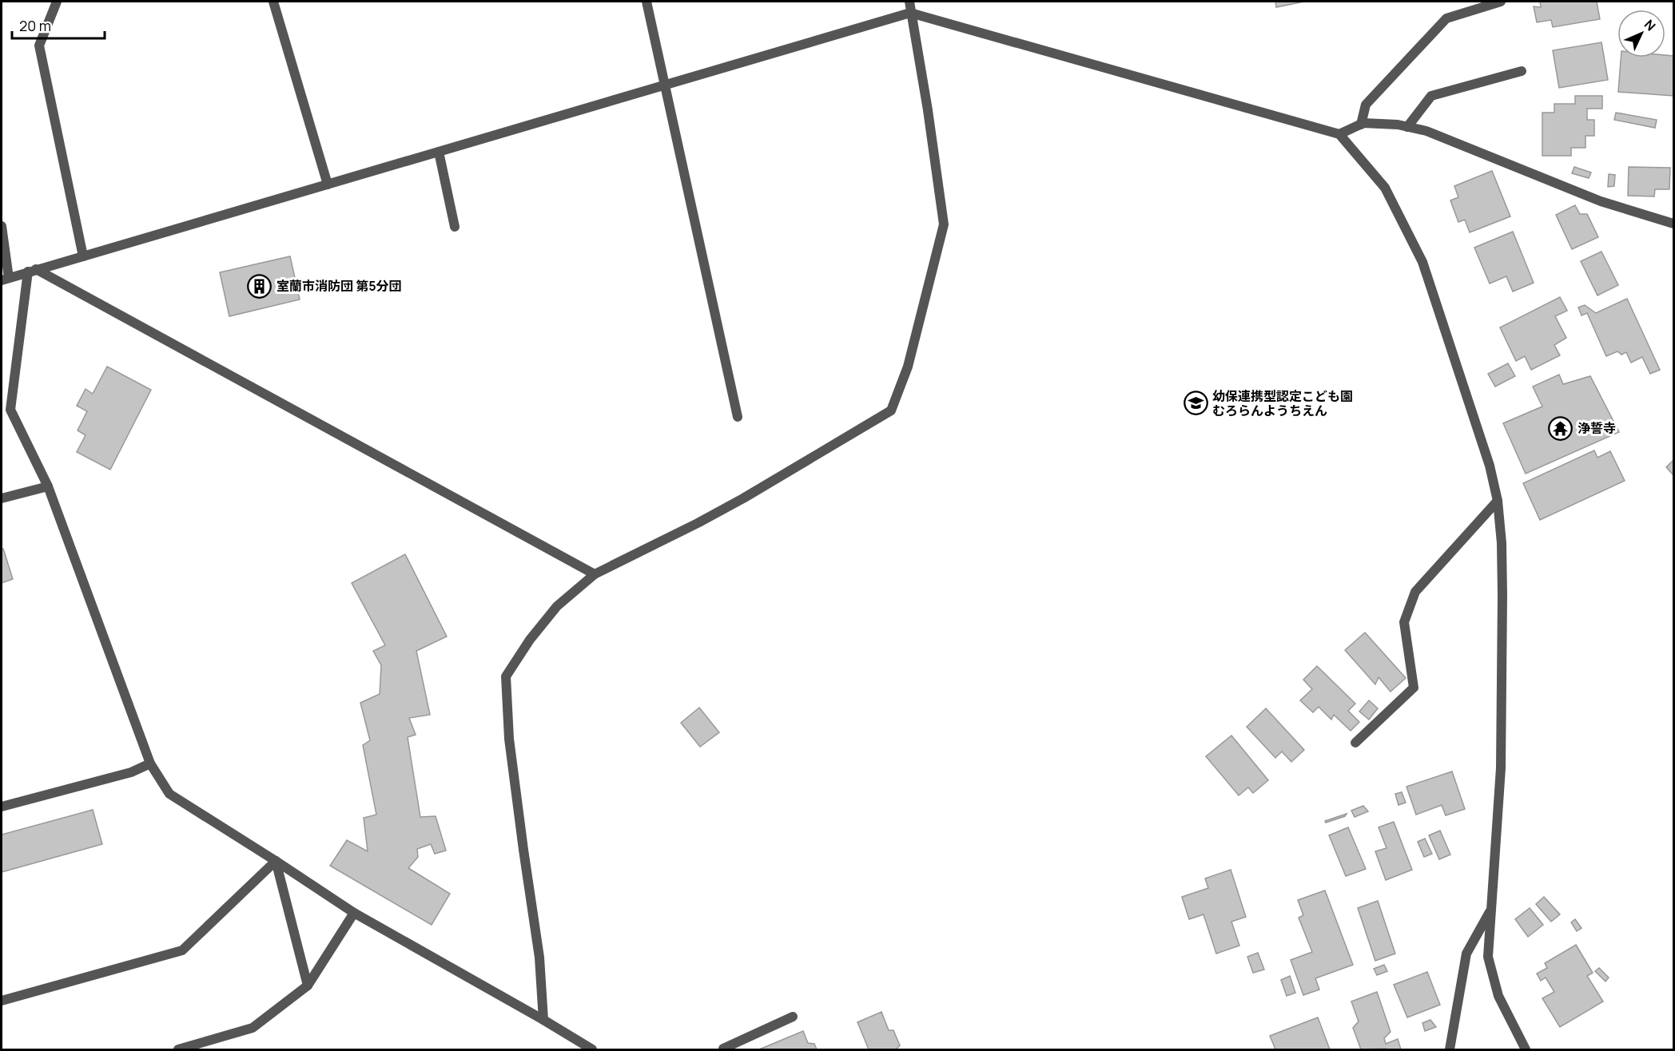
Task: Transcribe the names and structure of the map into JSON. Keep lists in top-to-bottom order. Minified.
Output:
{"places":{"building":["室蘭市消防団 第5分団"],"school or university":["幼保連携型認定こども園 むろらんようちえん"],"temple":["浄誓寺"]},"scale_bar":"20 m","north":"top right"}
